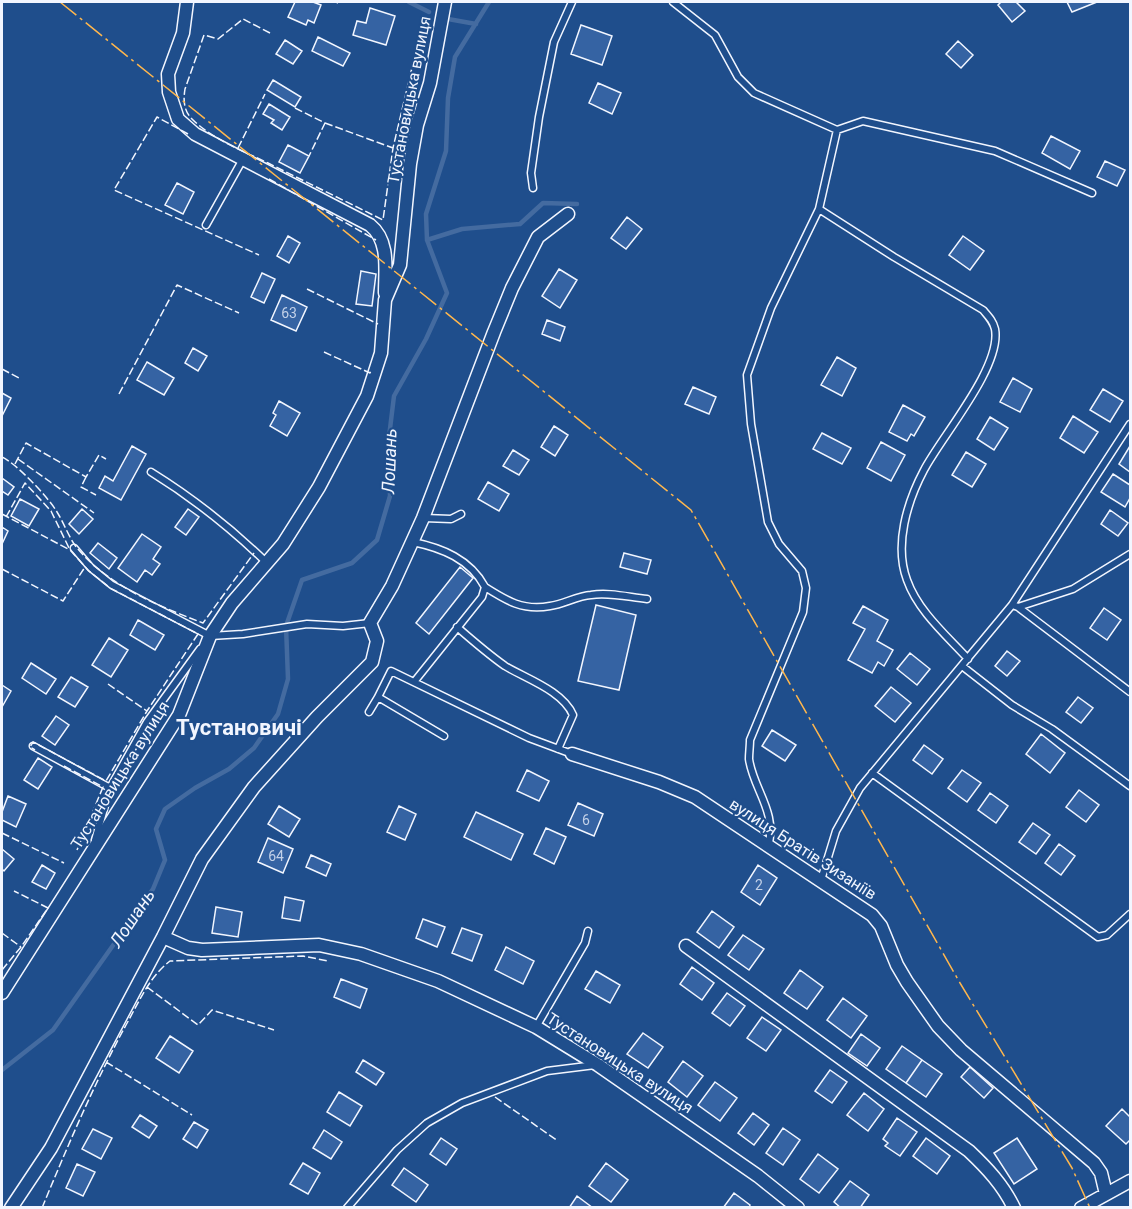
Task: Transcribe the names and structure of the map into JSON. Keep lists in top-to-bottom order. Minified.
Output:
{"streets":{"street":["Тустановицька вулиця","вулиця Братів Зизаніїв"]},"districts":["Тустановичі"],"water":["Лошань"],"house_numbers":["63","6","64","2"]}
